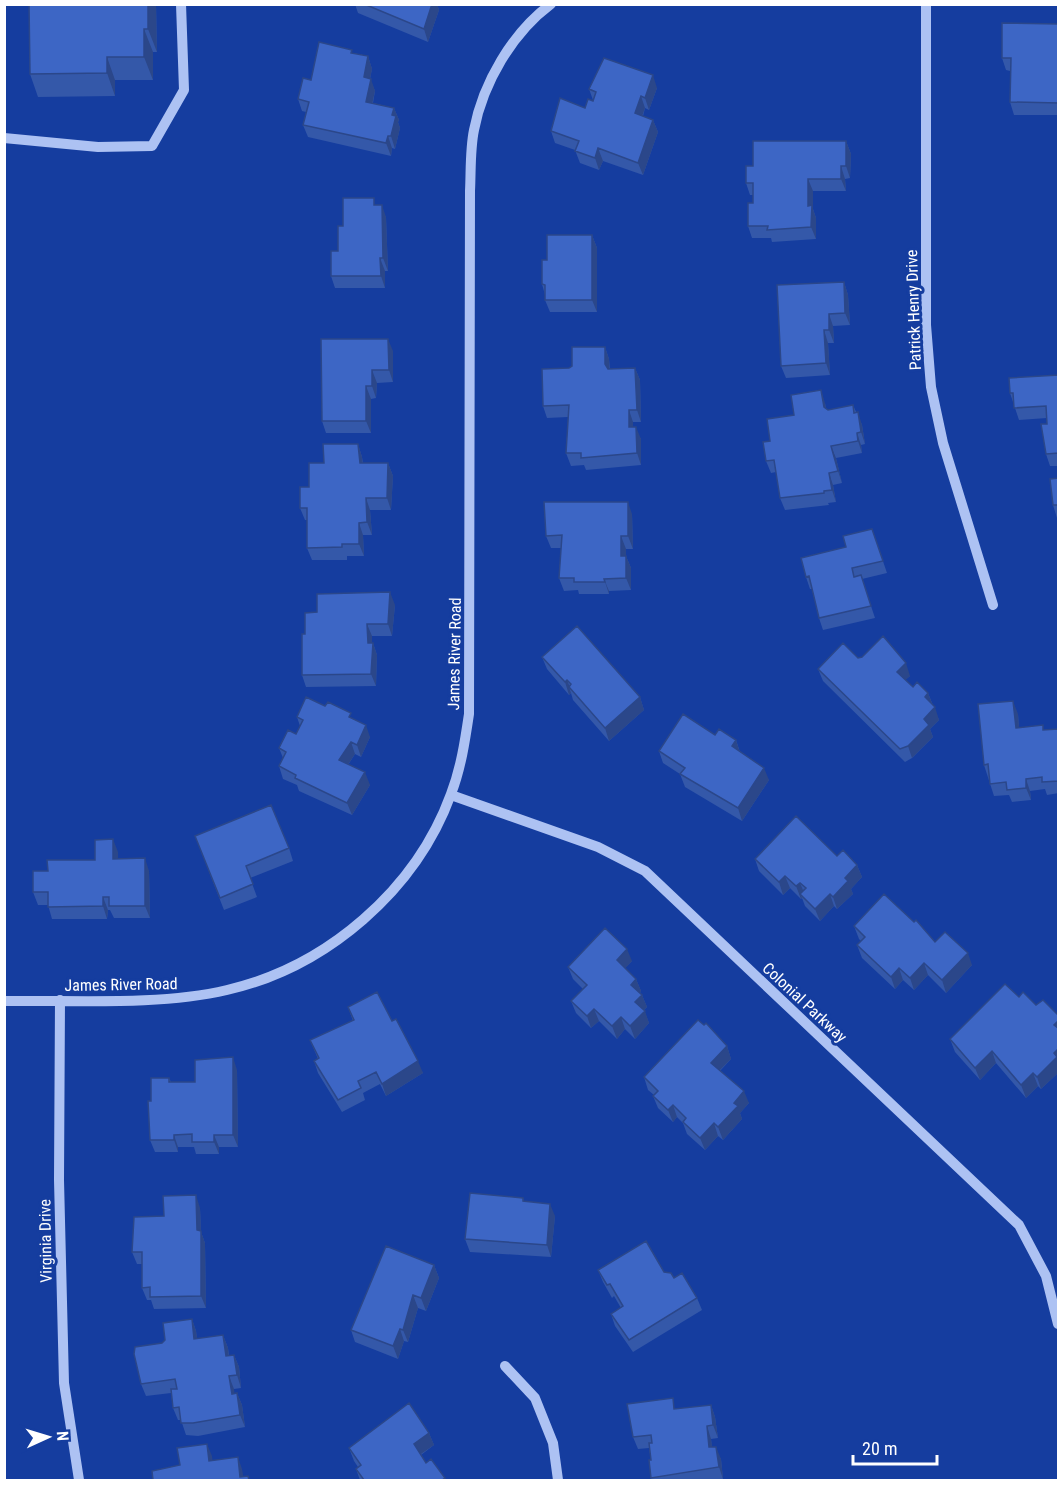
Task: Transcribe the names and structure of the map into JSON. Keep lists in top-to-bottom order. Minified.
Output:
{"streets":{"street":["Patrick Henry Drive","James River Road","Colonial Parkway","Virginia Drive"]},"crossings":[["James River Road","Colonial Parkway"],["James River Road","Virginia Drive"]],"scale_bar":"20 m","north":"right"}
